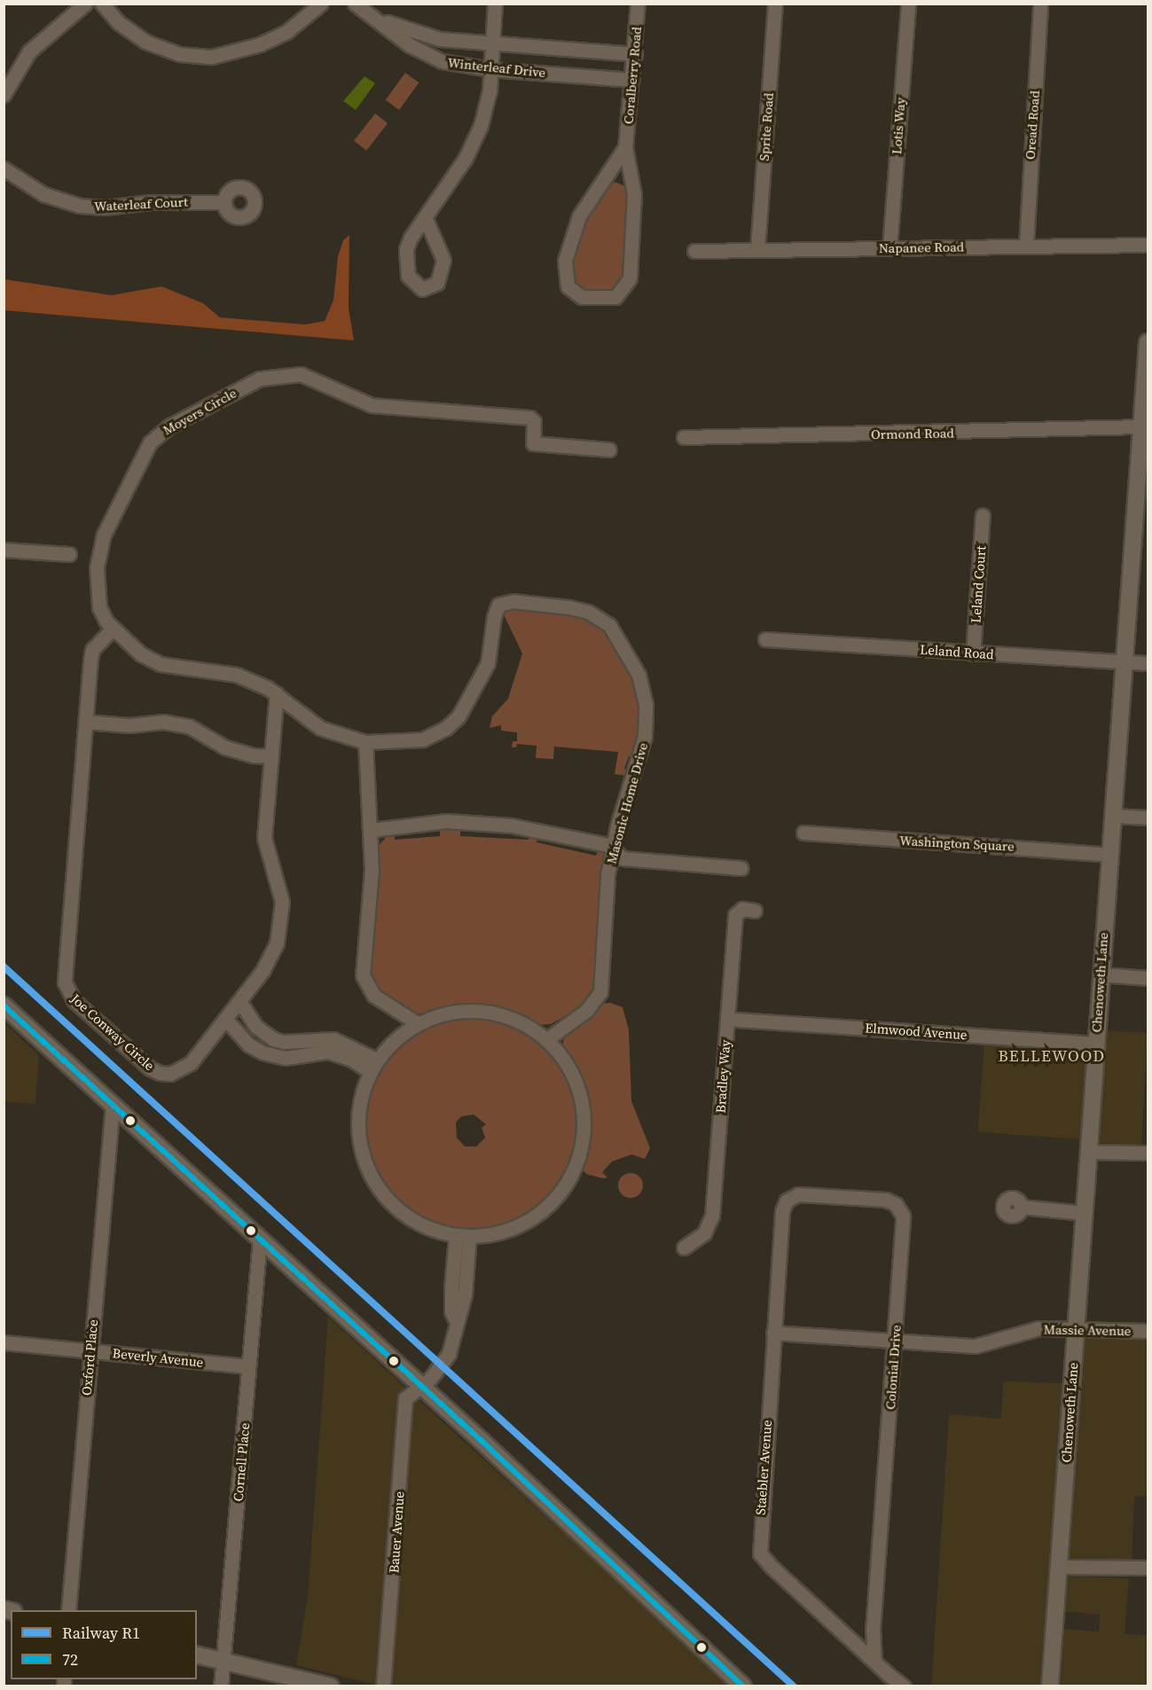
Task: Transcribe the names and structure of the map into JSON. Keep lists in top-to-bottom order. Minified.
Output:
{"streets":{"main road":["Chenoweth Lane"],"street":["Winterleaf Drive","Coralberry Road","Oread Road","Lotis Way","Sprite Road","Waterleaf Court","Napanee Road","Moyers Circle","Ormond Road","Leland Court","Leland Road","Masonic Home Drive","Washington Square","Elmwood Avenue","Joe Conway Circle","Bradley Way","Massie Avenue","Oxford Place","Beverly Avenue","Colonial Drive","Cornell Place","Staebler Avenue","Bauer Avenue"]},"crossings":[["Winterleaf Drive","Coralberry Road"],["Oread Road","Napanee Road"],["Lotis Way","Napanee Road"],["Sprite Road","Napanee Road"],["Moyers Circle","Masonic Home Drive"],["Moyers Circle","Joe Conway Circle"],["Ormond Road","Chenoweth Lane"],["Leland Court","Leland Road"],["Leland Road","Chenoweth Lane"],["Washington Square","Chenoweth Lane"],["Chenoweth Lane","Elmwood Avenue"],["Chenoweth Lane","Massie Avenue"],["Massie Avenue","Colonial Drive"],["Massie Avenue","Staebler Avenue"],["Oxford Place","Beverly Avenue"],["Beverly Avenue","Cornell Place"],["Colonial Drive","Staebler Avenue"]],"districts":["BELLEWOOD"],"lines":["rail line R1","transit line 72"],"legend":["Railway R1","72"]}
